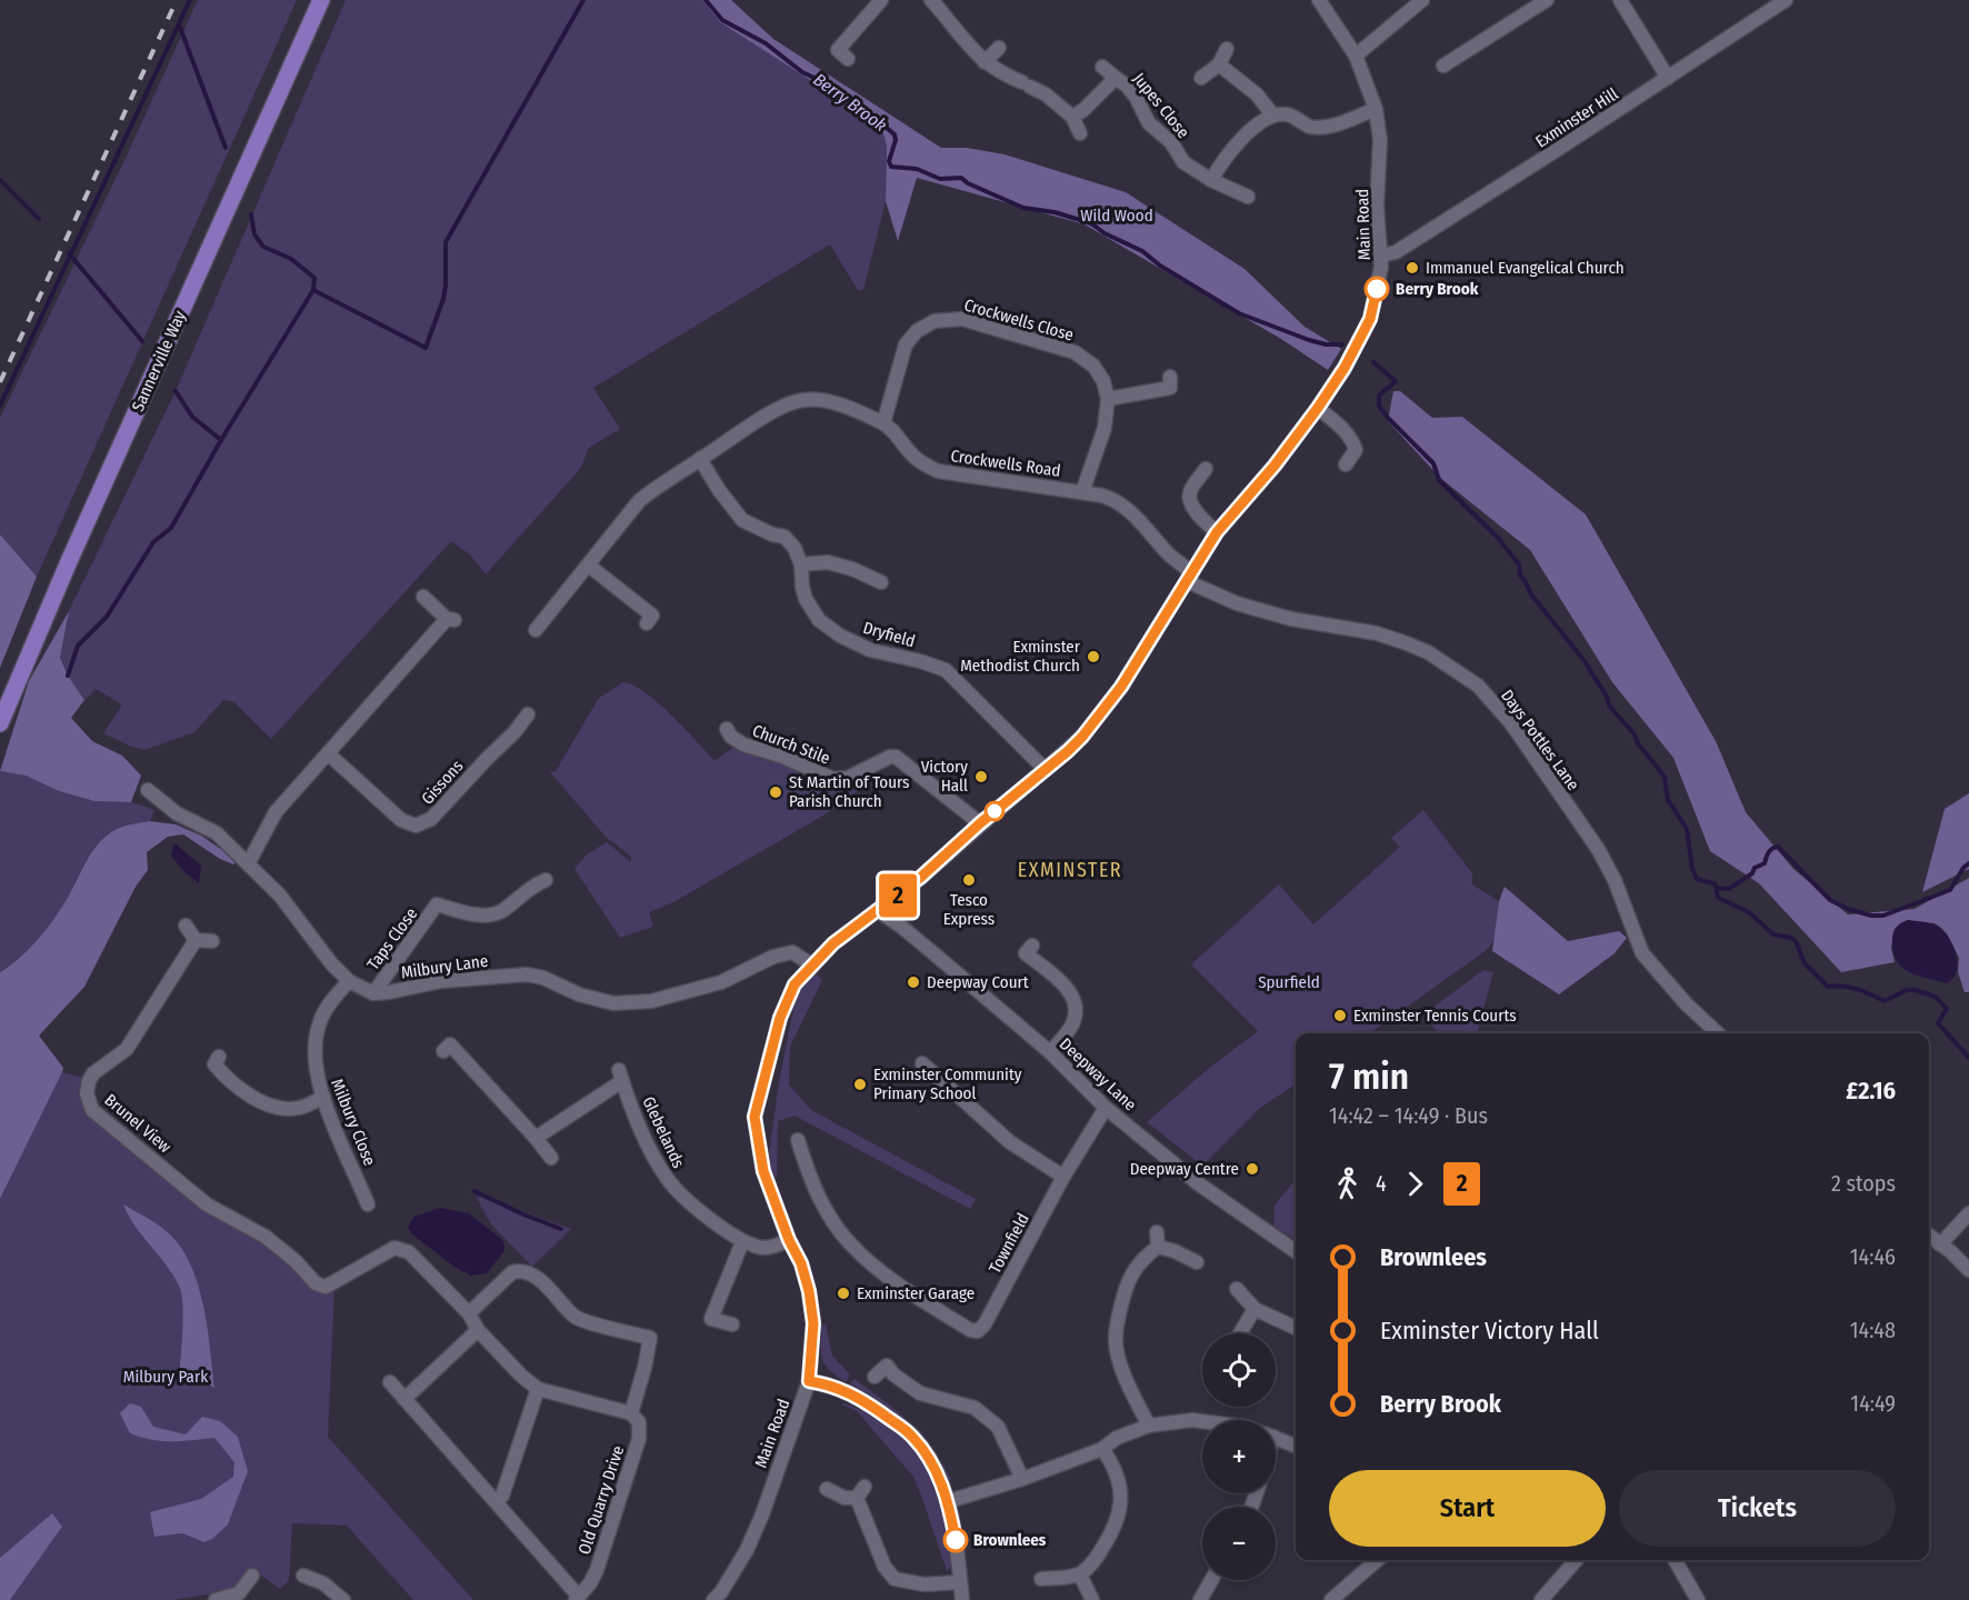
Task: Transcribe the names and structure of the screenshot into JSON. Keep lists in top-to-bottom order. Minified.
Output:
{"streets":{"main road":["Sannerville Way"],"street":["Jupes Close","Exminster Hill","Main Road","Crockwells Close","Crockwells Road","Dryfield","Days Pottles Lane","Church Stile","Gissons","Taps Close","Milbury Lane","Deepway Lane","Milbury Close","Brunel View","Glebelands","Townfield","Old Quarry Drive"]},"crossings":[["Exminster Hill","Main Road"],["Main Road","Crockwells Road"],["Main Road","Dryfield"],["Main Road","Days Pottles Lane"],["Main Road","Church Stile"],["Main Road","Milbury Lane"],["Main Road","Deepway Lane"],["Crockwells Close","Crockwells Road"],["Crockwells Road","Dryfield"],["Crockwells Road","Days Pottles Lane"],["Taps Close","Milbury Lane"],["Deepway Lane","Townfield"],["Brunel View","Old Quarry Drive"]],"districts":["EXMINSTER"],"water":["Berry Brook"],"parks":["Wild Wood","Spurfield","Milbury Park"],"places":["Immanuel Evangelical Church","Berry Brook","Exminster Methodist Church","Victory Hall","St Martin of Tours Parish Church","Tesco Express","Deepway Court","Exminster Tennis Courts","Exminster Community Primary School","Deepway Centre","Exminster Garage","Brownlees"],"lines":["bus line 2"],"page":{"on_map":"2","heading":["7 min","14:42 – 14:49 · Bus","£2.16"],"legs":["4","2","2 stops"],"list":[{"name":"Brownlees","value":"14:46"},{"name":"Exminster Victory Hall","value":"14:48"},{"name":"Berry Brook","value":"14:49"}],"map_buttons":["+","−"],"buttons":["Start","Tickets"]}}
